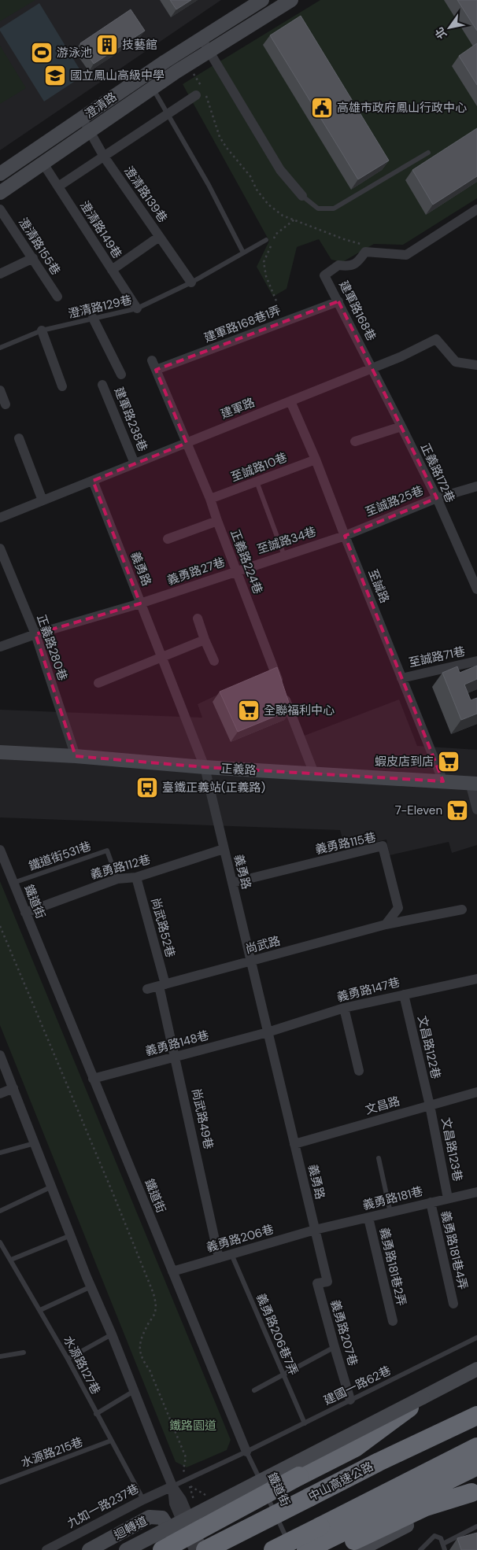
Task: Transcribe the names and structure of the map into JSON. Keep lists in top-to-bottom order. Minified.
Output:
{"streets":{"highway":["中山高速公路"],"street":["澄清路","澄清路139巷","澄清路149巷","澄清路155巷","建軍路168巷","建軍路168巷1弄","建軍路","建軍路238巷","至誠路10巷","正義路172巷","至誠路25巷","至誠路34巷","正義路224巷","義勇路","義勇路27巷","至誠路","正義路280巷","至誠路71巷","正義路","義勇路115巷","義勇路112巷","鐵道街","尚武路52巷","尚武路","義勇路147巷","義勇路148巷","文昌路122巷","文昌路","尚武路49巷","文昌路123巷","義勇路181巷","義勇路206巷","義勇路181巷4弄","義勇路181巷2弄","義勇路207巷","九如一路237巷","迴轉道"],"lane":["澄清路129巷","鐵道街531巷","義勇路206巷7弄","水源路127巷","建國一路62巷","水源路215巷"]},"crossings":[["澄清路","澄清路139巷"],["澄清路","澄清路149巷"],["澄清路139巷","澄清路129巷"],["澄清路149巷","澄清路129巷"],["建軍路168巷","建軍路168巷1弄"],["建軍路168巷","建軍路"],["建軍路168巷","正義路172巷"],["建軍路168巷1弄","正義路224巷"],["建軍路","建軍路238巷"],["建軍路","正義路172巷"],["建軍路","正義路224巷"],["建軍路","義勇路"],["建軍路","至誠路"],["至誠路10巷","正義路224巷"],["至誠路10巷","至誠路"],["正義路172巷","至誠路25巷"],["至誠路25巷","至誠路34巷"],["至誠路25巷","至誠路"],["至誠路34巷","正義路224巷"],["至誠路34巷","義勇路27巷"],["至誠路34巷","至誠路"],["正義路224巷","義勇路27巷"],["正義路224巷","正義路"],["義勇路","義勇路27巷"],["義勇路","正義路"],["義勇路","義勇路115巷"],["義勇路","義勇路112巷"],["義勇路","尚武路"],["義勇路","義勇路147巷"],["義勇路","義勇路148巷"],["義勇路","文昌路"],["義勇路","義勇路181巷"],["義勇路","義勇路206巷"],["義勇路","義勇路207巷"],["義勇路27巷","正義路280巷"],["至誠路","至誠路71巷"],["至誠路","正義路"],["正義路280巷","正義路"],["義勇路115巷","尚武路"],["鐵道街531巷","義勇路112巷"],["鐵道街531巷","鐵道街"],["義勇路112巷","鐵道街"],["義勇路112巷","尚武路52巷"],["鐵道街","義勇路148巷"],["鐵道街","義勇路206巷"],["鐵道街","建國一路62巷"],["尚武路52巷","尚武路"],["尚武路52巷","尚武路49巷"],["尚武路","尚武路49巷"],["義勇路147巷","義勇路148巷"],["義勇路147巷","文昌路122巷"],["義勇路148巷","尚武路49巷"],["文昌路122巷","文昌路"],["文昌路122巷","文昌路123巷"],["文昌路","文昌路123巷"],["尚武路49巷","義勇路206巷"],["文昌路123巷","義勇路181巷"],["義勇路181巷","義勇路206巷"],["義勇路181巷","義勇路181巷4弄"],["義勇路181巷","義勇路181巷2弄"],["義勇路206巷","義勇路206巷7弄"],["義勇路207巷","建國一路62巷"],["義勇路206巷7弄","建國一路62巷"],["水源路127巷","水源路215巷"],["水源路127巷","九如一路237巷"],["建國一路62巷","九如一路237巷"]],"parks":["鐵路園道"],"places":{"building":["技藝館"],"sports":["游泳池"],"school or university":["國立鳳山高級中學"],"public building":["高雄市政府鳳山行政中心"],"supermarket":["全聯福利中心","蝦皮店到店","7-Eleven"],"bus stop":["臺鐵正義站(正義路)"]},"north":"bottom left"}
